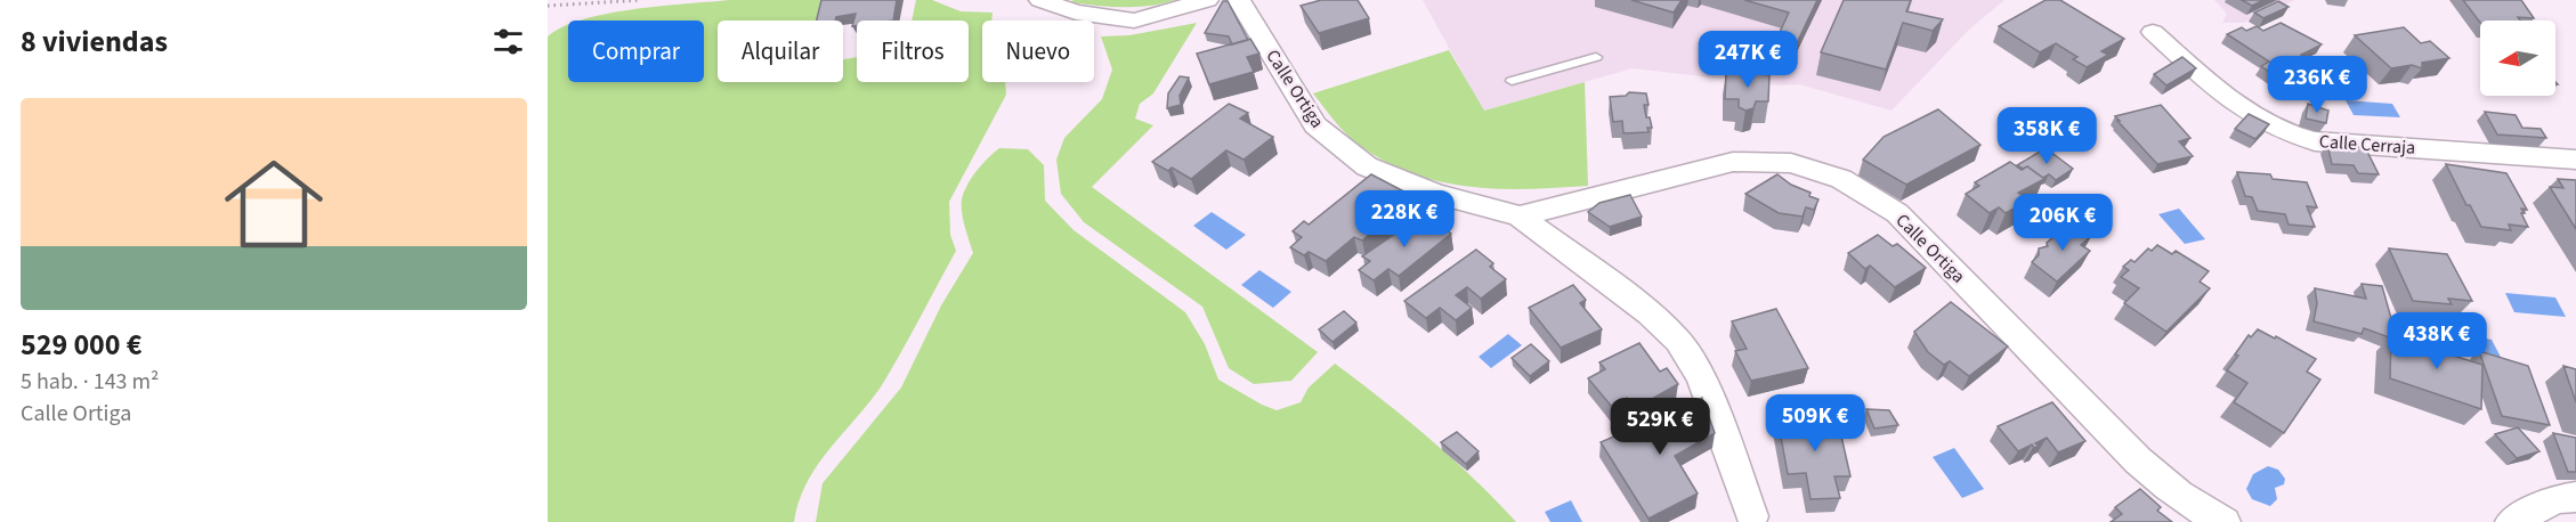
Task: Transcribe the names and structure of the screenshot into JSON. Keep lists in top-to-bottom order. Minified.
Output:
{"streets":{"street":["Calle Ortiga","Calle Cerraja"]},"north":"left","page":{"heading":"8 viviendas","chip":["Comprar","Alquilar","Filtros","Nuevo"],"price":["247K €","236K €","358K €","228K €","206K €","438K €","509K €","529K €"],"list":[{"name":"529 000 €","note":"5 hab. · 143 m² · Calle Ortiga"}]}}
